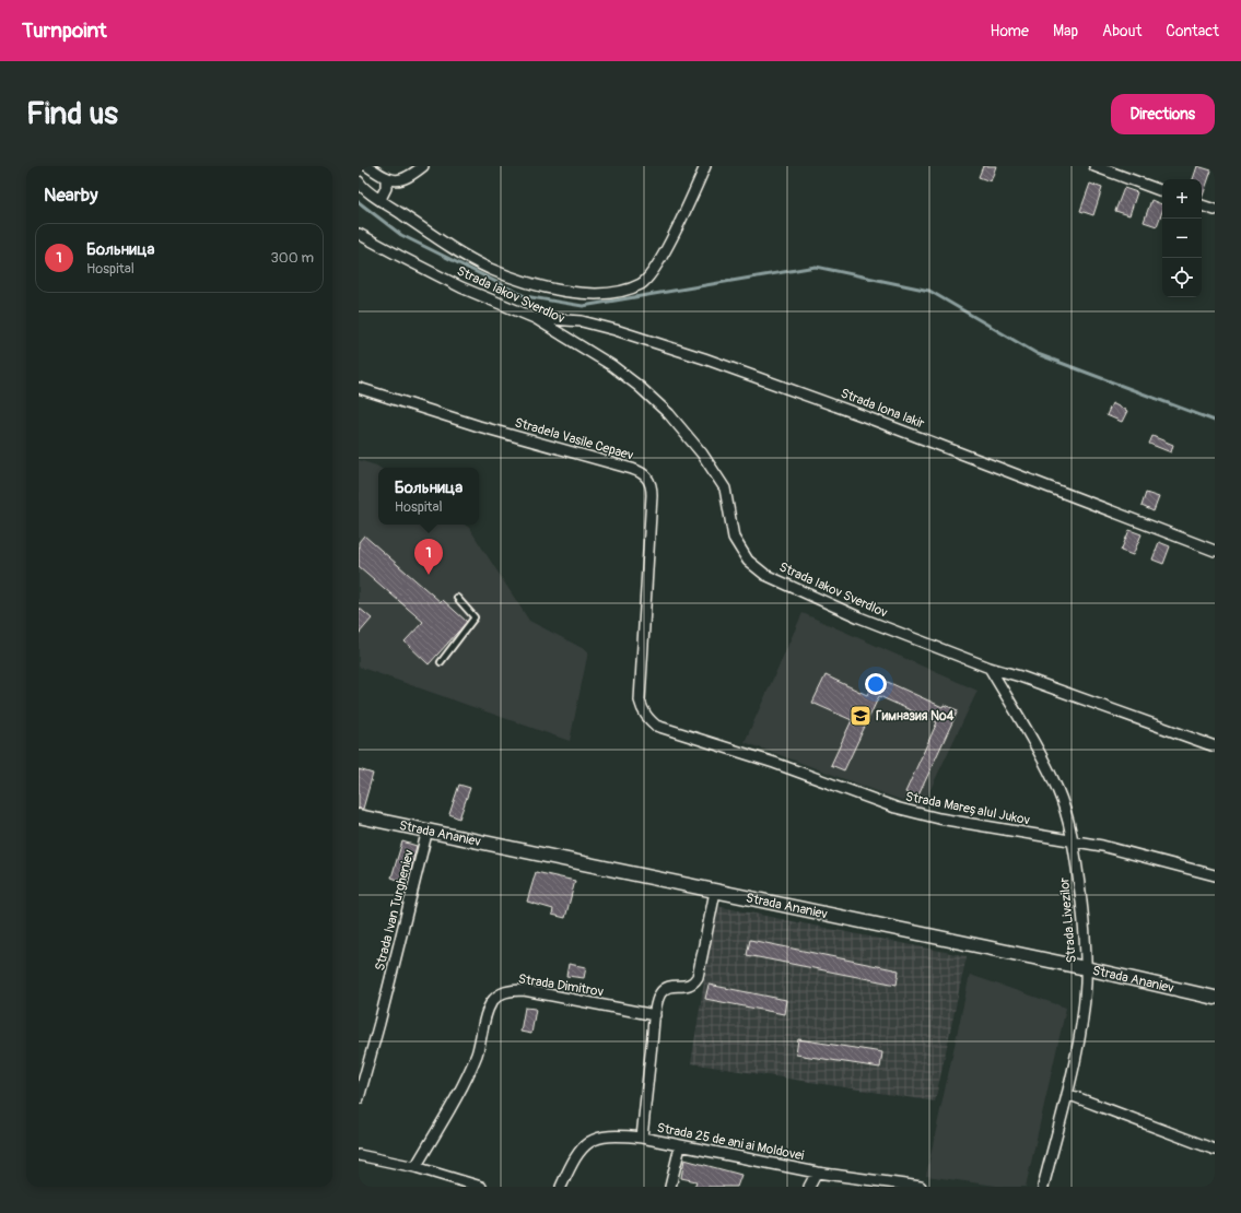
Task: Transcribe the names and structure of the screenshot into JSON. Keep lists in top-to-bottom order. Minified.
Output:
{"streets":{"street":["Strada Iakov Sverdlov","Strada Iona Iakir","Stradela Vasile Cepaev","Strada Mareșalul Jukov","Strada Ananiev","Strada Ivan Turgheniev","Strada Livezilor","Strada Dimitrov","Strada 25 de ani ai Moldovei"]},"crossings":[["Strada Iakov Sverdlov","Strada Iona Iakir"],["Strada Iakov Sverdlov","Strada Livezilor"],["Stradela Vasile Cepaev","Strada Mareșalul Jukov"],["Strada Mareșalul Jukov","Strada Livezilor"],["Strada Ananiev","Strada Ivan Turgheniev"],["Strada Ananiev","Strada Livezilor"]],"places":{"school or university":["Гимназия №4"]},"page":{"header":"Turnpoint","nav":["Home","Map","About","Contact"],"buttons":"Directions","title":"Find us","heading":"Nearby","map_buttons":["+","−"],"list":[{"mark":"1","name":"Больница","note":"Hospital","value":"300 m"}],"popup":["Больница","Hospital"],"pins":"1"}}
